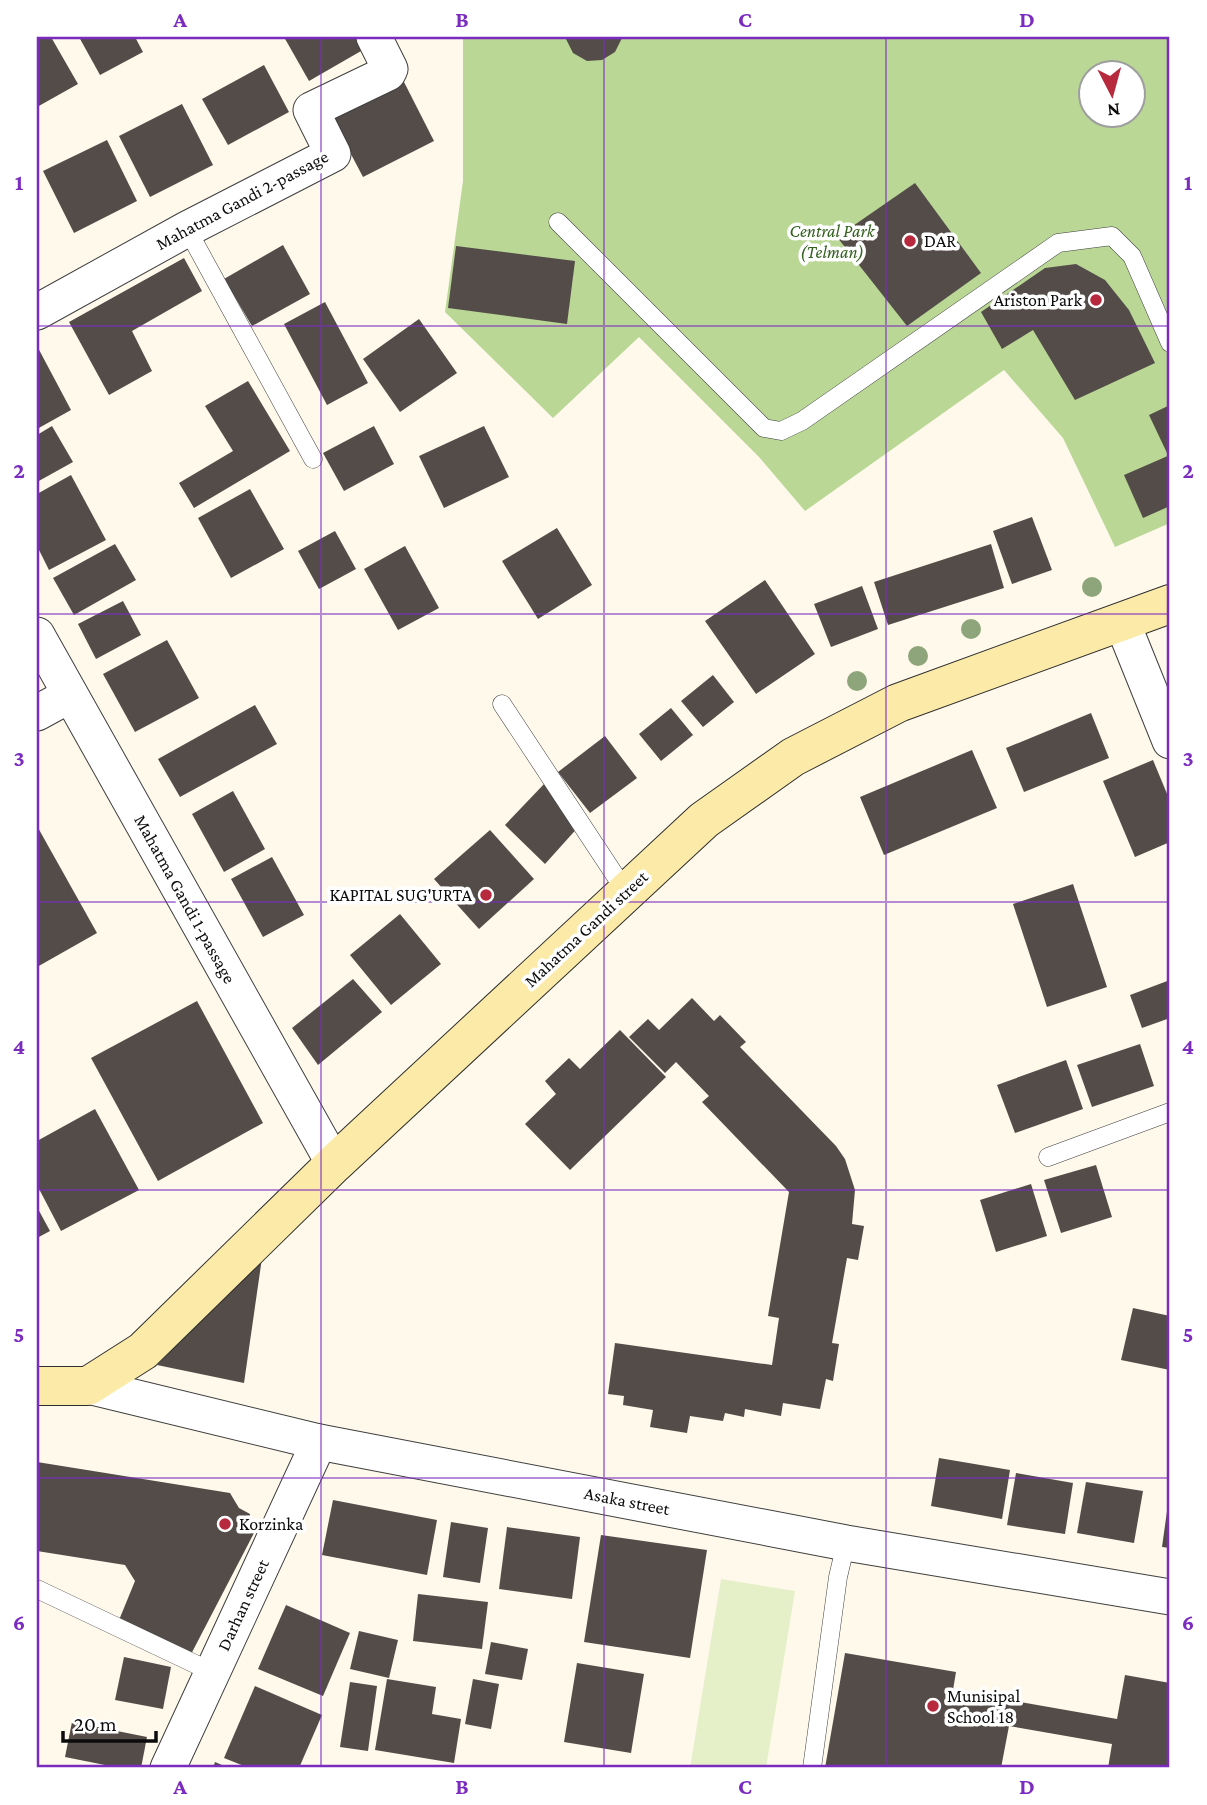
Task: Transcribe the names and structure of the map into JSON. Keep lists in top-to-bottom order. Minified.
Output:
{"streets":{"street":["Mahatma Gandi 2-passage","Mahatma Gandi 1-passage","Mahatma Gandi street","Asaka street","Darhan street"]},"crossings":[["Mahatma Gandi 1-passage","Mahatma Gandi street"],["Mahatma Gandi street","Asaka street"],["Asaka street","Darhan street"]],"parks":["Central Park (Telman)"],"places":["DAR","Ariston Park","KAPITAL SUG'URTA","Korzinka","Munisipal School 18"],"scale_bar":"20 m","north":"bottom","grid":{"columns":["A","B","C","D"],"rows":["1","2","3","4","5","6"]}}
